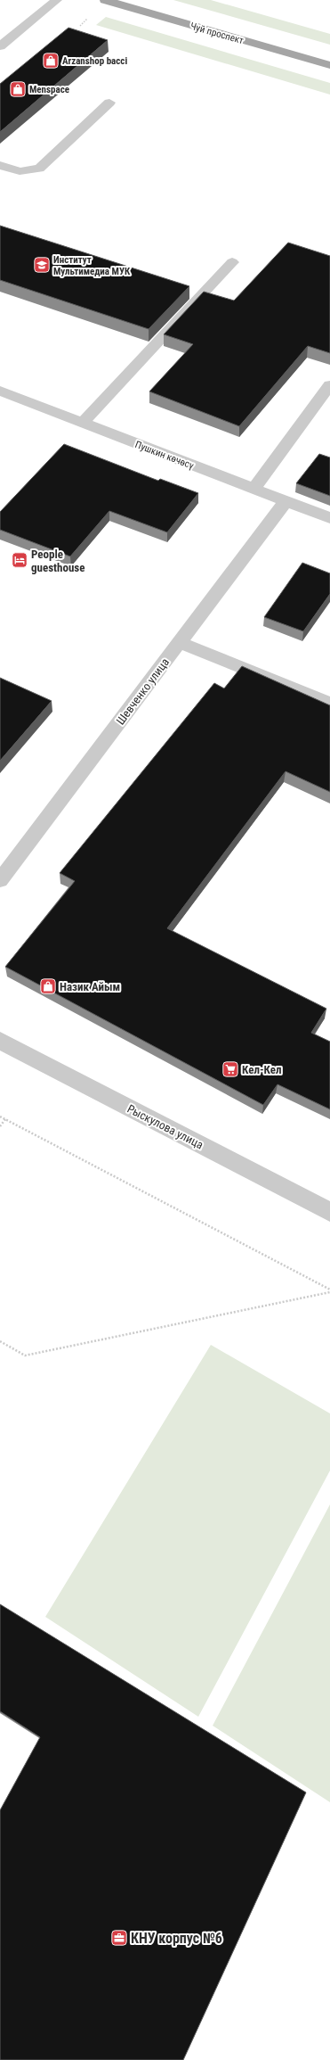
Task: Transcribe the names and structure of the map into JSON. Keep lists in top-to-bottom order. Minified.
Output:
{"streets":{"main road":["Чуй проспект"],"street":["Пушкин көчөсү","Шевченко улица","Рыскулова улица"]},"crossings":[["Пушкин көчөсү","Шевченко улица"]],"places":{"shop":["Arzanshop bacci","Menspace","Назик Айым"],"school or university":["Институт Мультимедиа МУК"],"hotel":["People guesthouse"],"supermarket":["Кел-Кел"],"office":["КНУ корпус №6"]}}
